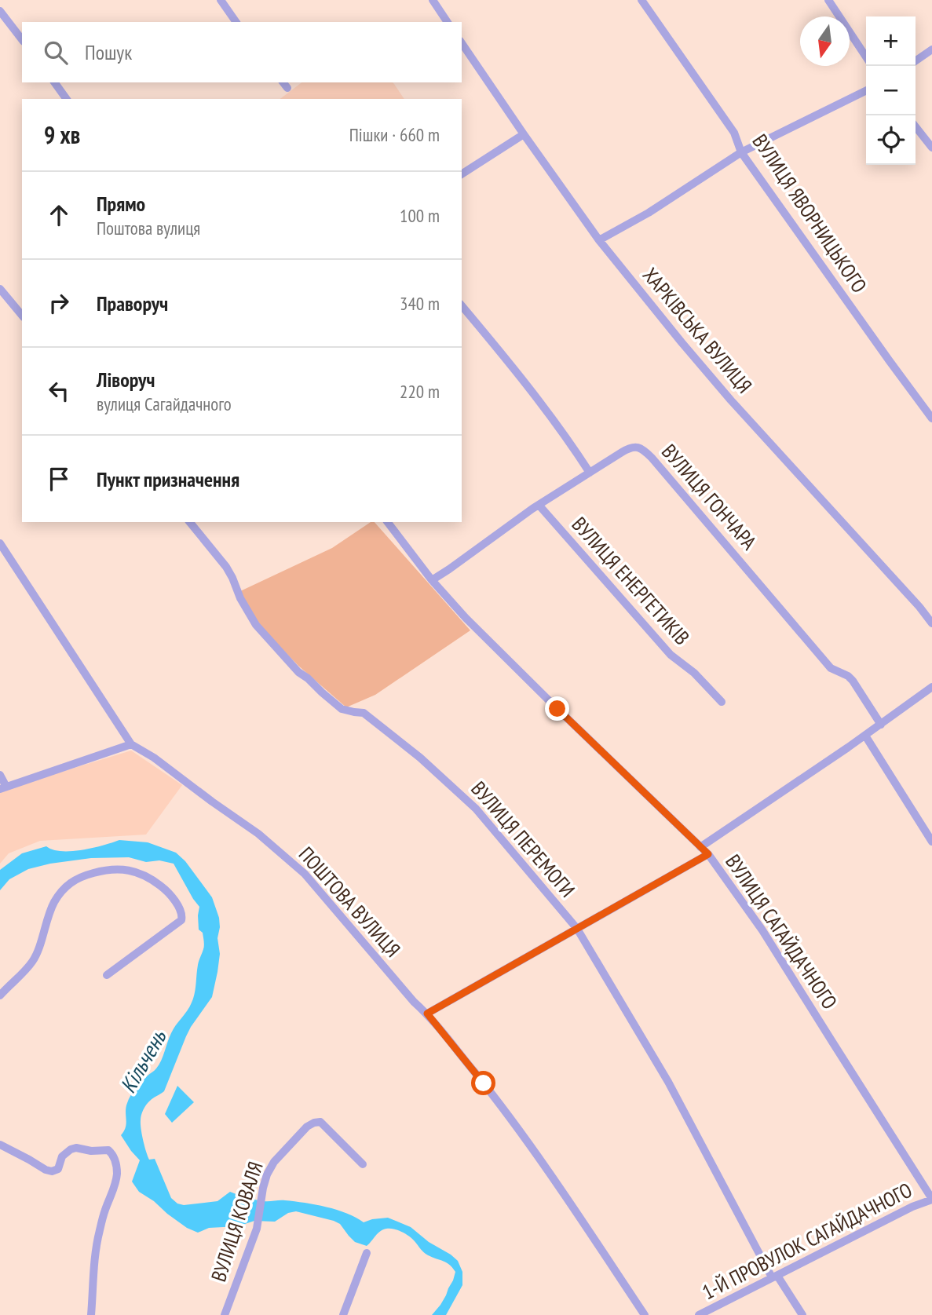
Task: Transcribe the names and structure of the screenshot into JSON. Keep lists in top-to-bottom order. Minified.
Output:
{"streets":{"street":["ВУЛИЦЯ ЯВОРНИЦЬКОГО","ХАРКІВСЬКА ВУЛИЦЯ","ВУЛИЦЯ ГОНЧАРА","ВУЛИЦЯ ЕНЕРГЕТИКІВ","ВУЛИЦЯ ПЕРЕМОГИ","ПОШТОВА ВУЛИЦЯ","ВУЛИЦЯ САГАЙДАЧНОГО","ВУЛИЦЯ КОВАЛЯ","1-Й ПРОВУЛОК САГАЙДАЧНОГО"]},"crossings":[["ВУЛИЦЯ ГОНЧАРА","ВУЛИЦЯ ЕНЕРГЕТИКІВ"],["ВУЛИЦЯ ГОНЧАРА","ВУЛИЦЯ САГАЙДАЧНОГО"],["ВУЛИЦЯ ПЕРЕМОГИ","1-Й ПРОВУЛОК САГАЙДАЧНОГО"],["ВУЛИЦЯ САГАЙДАЧНОГО","1-Й ПРОВУЛОК САГАЙДАЧНОГО"]],"water":["Кільчень"],"north":"bottom","page":{"map_buttons":["+","−"],"search":"Пошук","heading":["9 хв","Пішки · 660 m"],"list":[["Прямо","Поштова вулиця","100 m"],["Праворуч","340 m"],["Ліворуч","вулиця Сагайдачного","220 m"],"Пункт призначення"]}}
